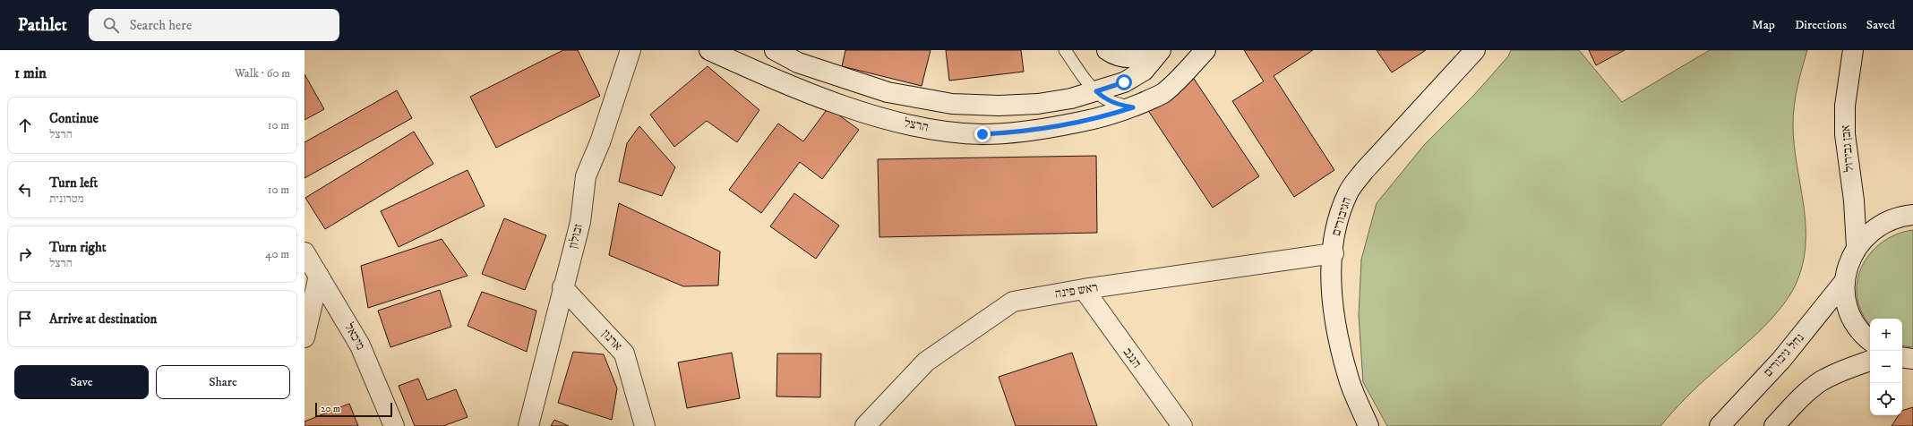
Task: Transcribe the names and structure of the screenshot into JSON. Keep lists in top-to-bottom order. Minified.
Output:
{"streets":{"street":["הרצל","אבן גבירול","הגיבורים","זבולון","ראש פינה","מיכאל","ארנון","נחל גיבורים","הנגב"]},"crossings":[["הגיבורים","ראש פינה"],["זבולון","ארנון"],["ראש פינה","הנגב"]],"scale_bar":"20 m","page":{"header":"Pathlet","search":"Search here","nav":["Map","Directions","Saved"],"heading":["1 min","Walk · 60 m"],"list":[["Continue","הרצל","10 m"],["Turn left","מטרונית","10 m"],["Turn right","הרצל","40 m"],"Arrive at destination"],"map_buttons":["+","−"],"buttons":["Save","Share"],"scale":"20 m"}}
